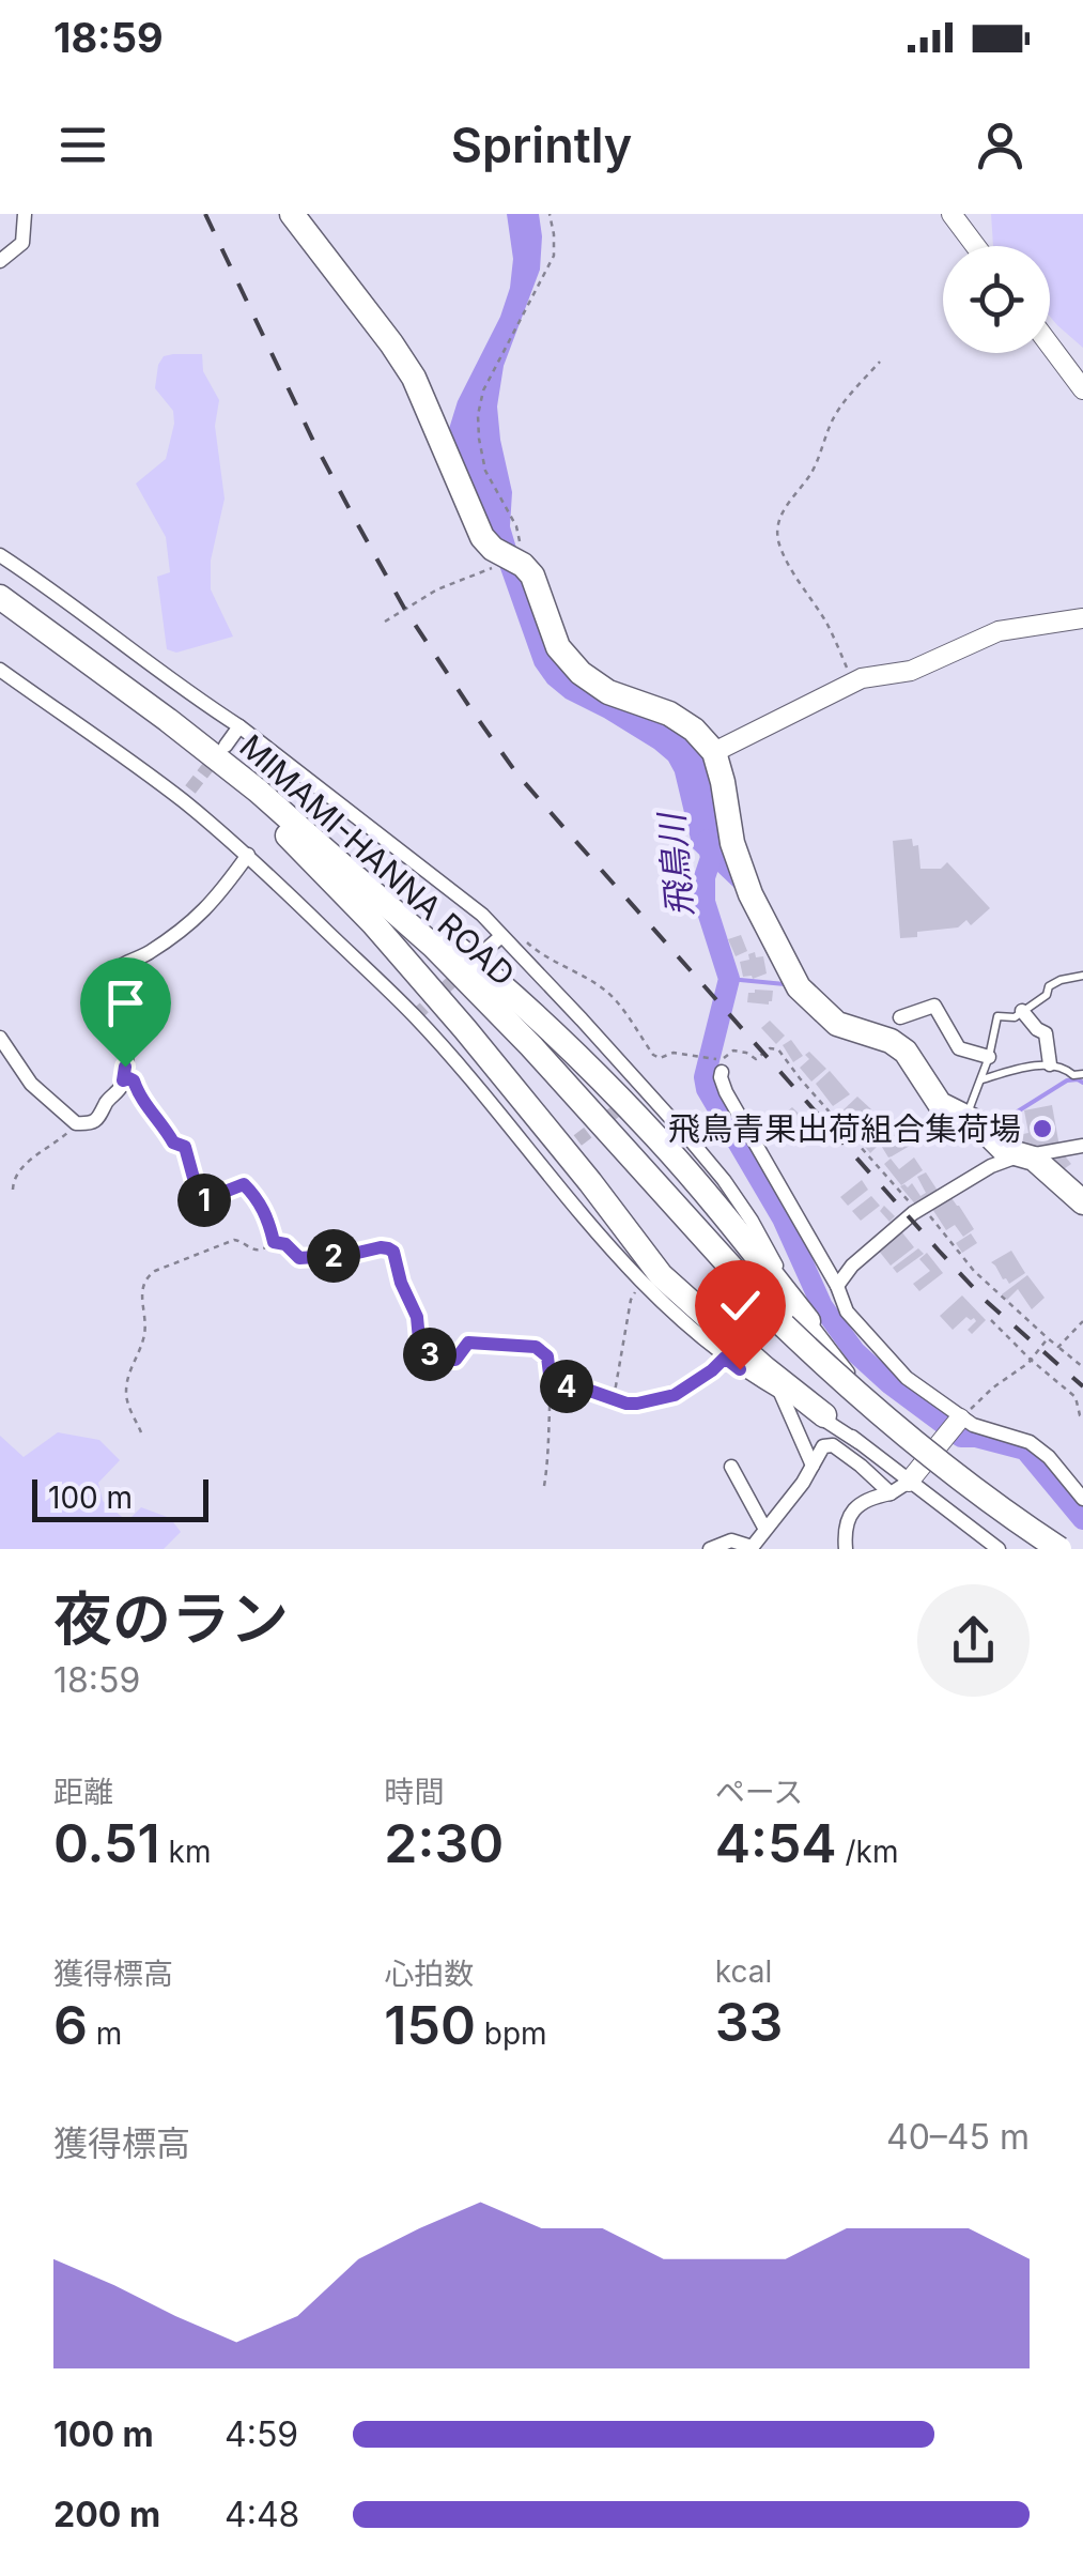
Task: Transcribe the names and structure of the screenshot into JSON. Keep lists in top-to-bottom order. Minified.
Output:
{"streets":{"highway":["MIMAMI-HANNA ROAD"]},"water":["飛鳥川"],"places":["飛鳥青果出荷組合集荷場"],"scale_bar":"100 m","page":{"status":"18:59","header":"Sprintly","pins":["1","2","3","4"],"scale":"100 m","heading":["夜のラン","18:59"],"stats":[["距離","0.51 km"],["時間","2:30"],["ペース","4:54 /km"],["獲得標高","6 m"],["心拍数","150 bpm"],["kcal","33"]],"chart":["獲得標高","40–45 m"],"list":[{"name":"100 m","note":"4:59"},{"name":"200 m","note":"4:48"}]}}
